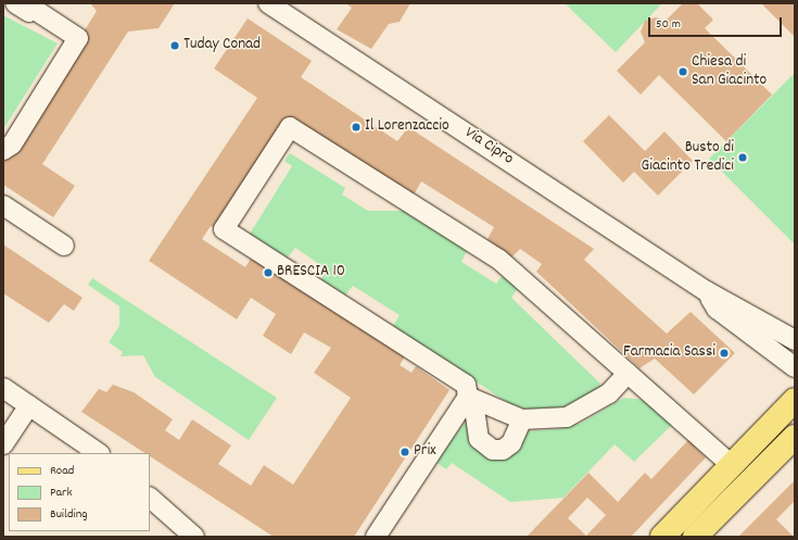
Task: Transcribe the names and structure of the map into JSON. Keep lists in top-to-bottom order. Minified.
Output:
{"streets":{"street":["Via Cipro"]},"places":["Tuday Conad","Chiesa di San Giacinto","Il Lorenzaccio","Busto di Giacinto Tredici","BRESCIA 10","Farmacia Sassi","Prix"],"legend":["Road","Park","Building"],"scale_bar":"50 m"}
